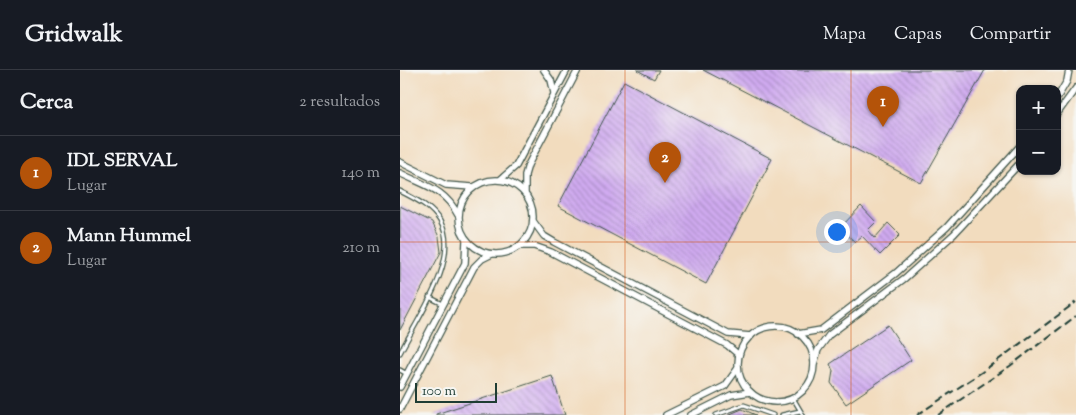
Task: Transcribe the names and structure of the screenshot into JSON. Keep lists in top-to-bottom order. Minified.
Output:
{"scale_bar":"100 m","page":{"header":"Gridwalk","nav":["Mapa","Capas","Compartir"],"heading":["Cerca","2 resultados"],"map_buttons":["+","−"],"pins":["1","2"],"list":[{"mark":"1","name":"IDL SERVAL","note":"Lugar","value":"140 m"},{"mark":"2","name":"Mann Hummel","note":"Lugar","value":"210 m"}],"scale":"100 m"}}
